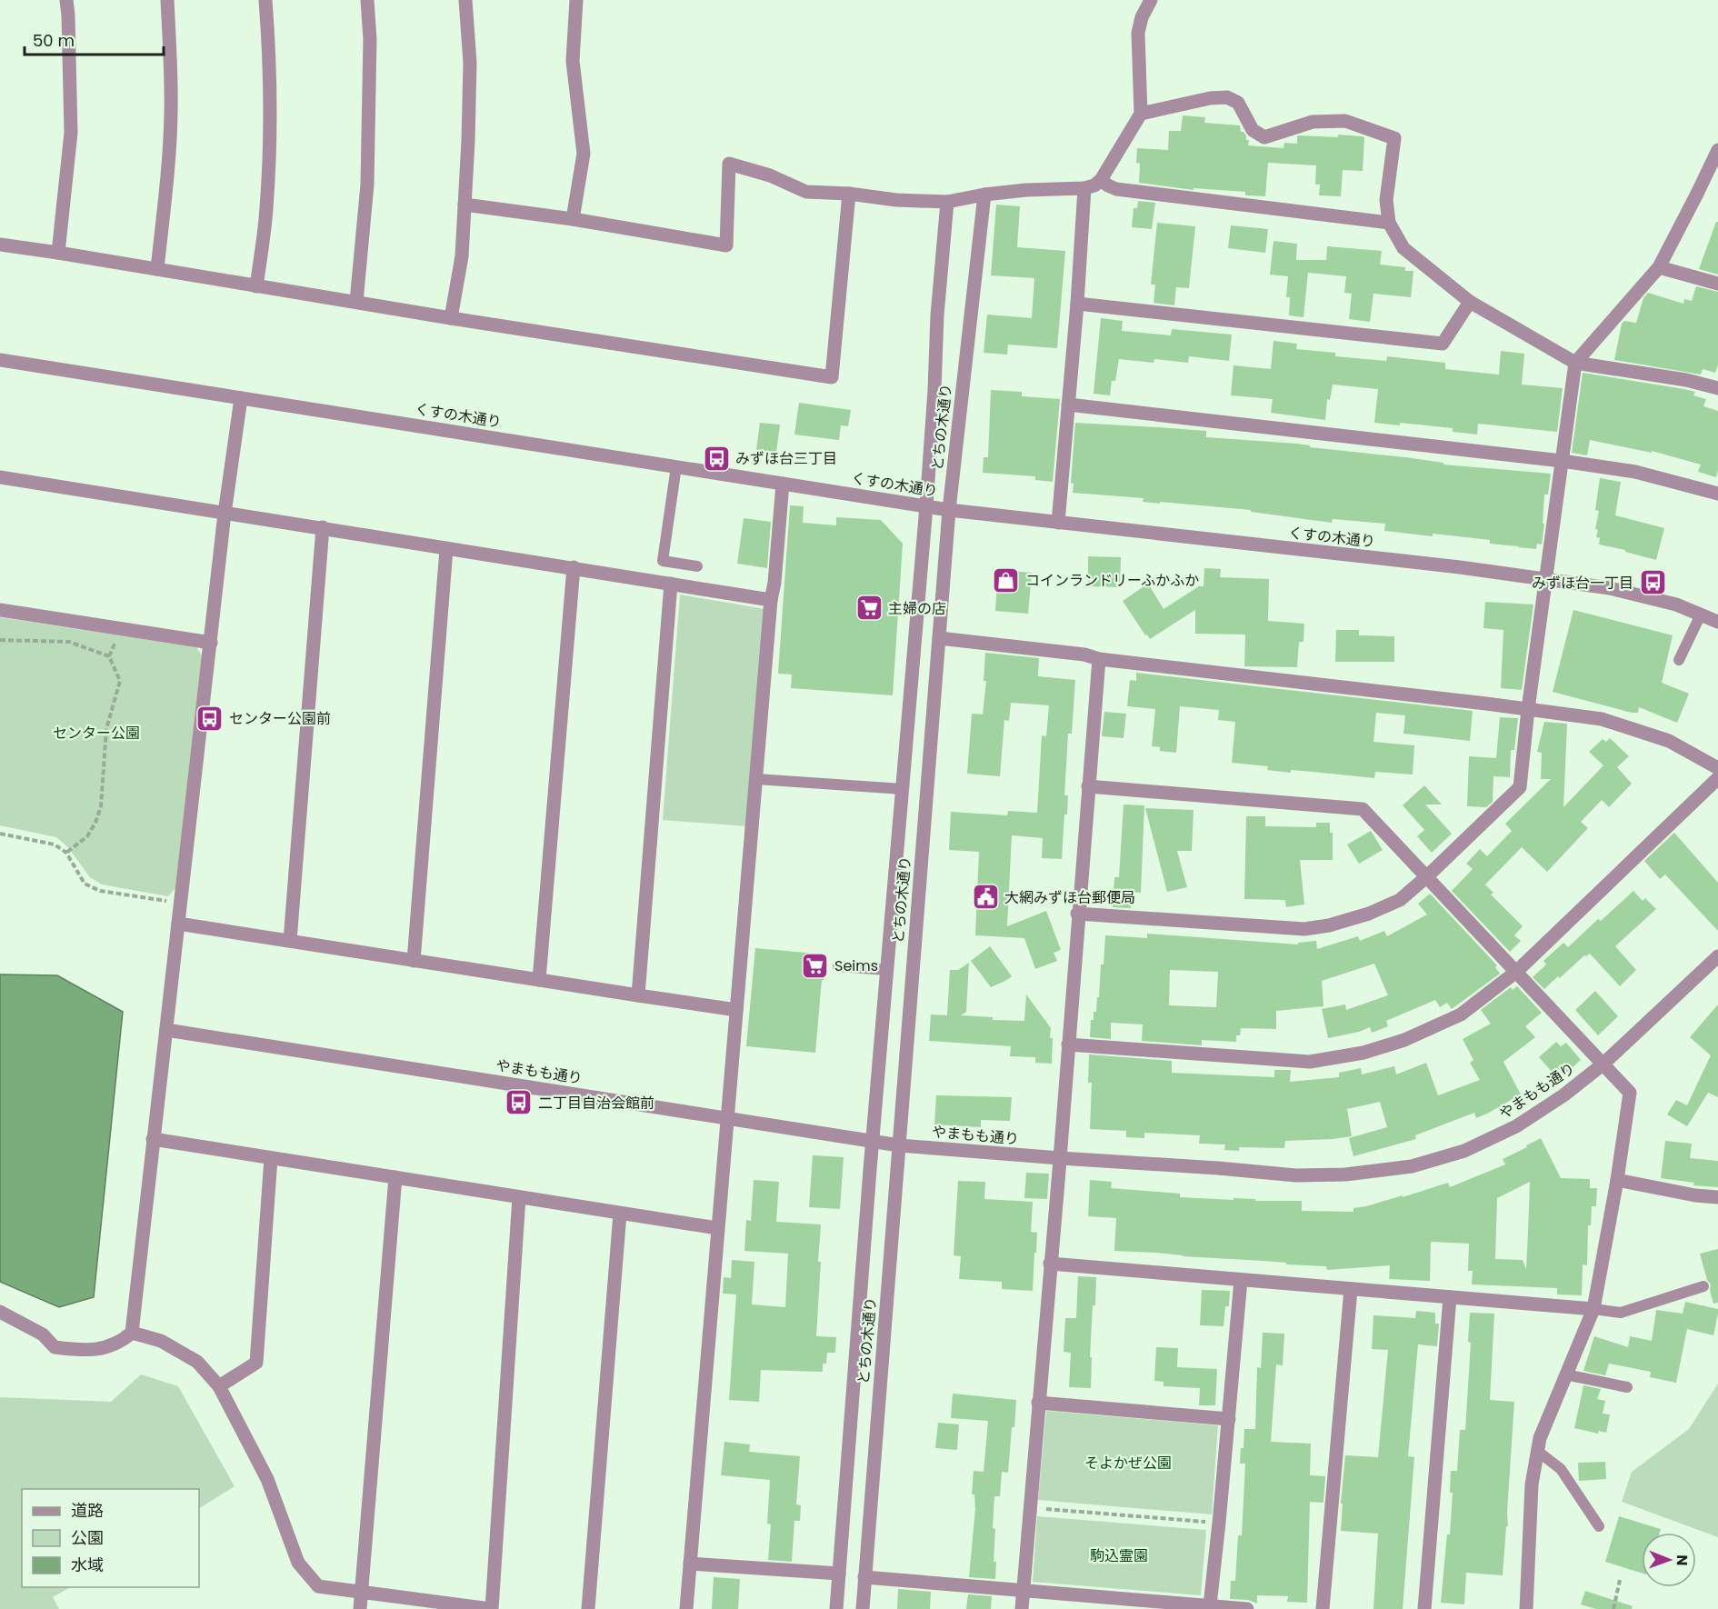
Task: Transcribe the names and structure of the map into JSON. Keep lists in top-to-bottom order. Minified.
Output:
{"streets":{"street":["くすの木通り","とちの木通り","やまもも通り"]},"crossings":[["くすの木通り","とちの木通り"],["とちの木通り","やまもも通り"]],"parks":["センター公園","そよかぜ公園","駒込霊園"],"places":{"bus stop":["みずほ台三丁目","みずほ台一丁目","センター公園前","二丁目自治会館前"],"shop":["コインランドリーふかふか"],"supermarket":["主婦の店","Seims"],"public building":["大網みずほ台郵便局"]},"legend":["道路","公園","水域"],"scale_bar":"50 m","north":"right"}
